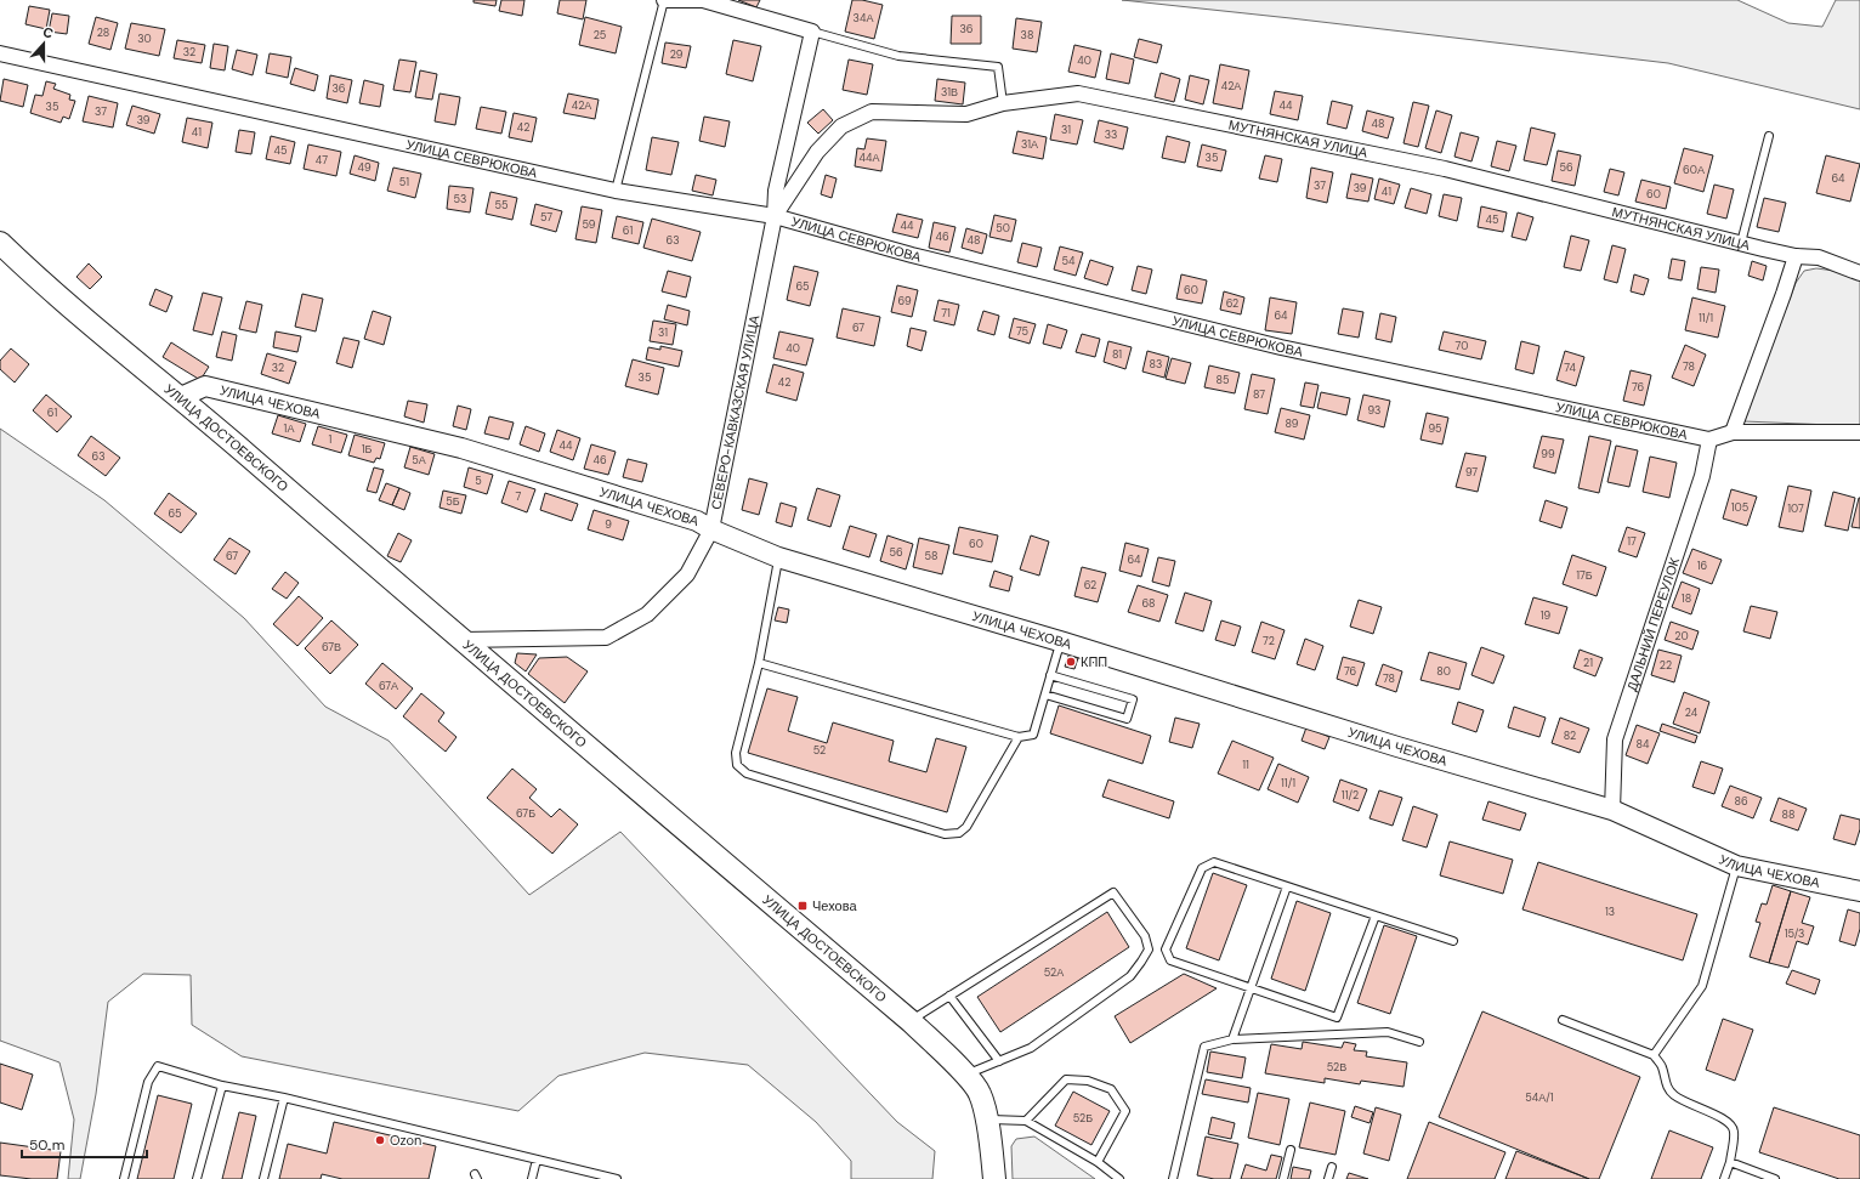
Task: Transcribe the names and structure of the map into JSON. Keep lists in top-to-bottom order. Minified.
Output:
{"streets":{"main road":["УЛИЦА ДОСТОЕВСКОГО"],"street":["МУТНЯНСКАЯ УЛИЦА","УЛИЦА СЕВРЮКОВА","УЛИЦА ЧЕХОВА","СЕВЕРО-КАВКАЗСКАЯ УЛИЦА","ДАЛЬНИЙ ПЕРЕУЛОК"]},"crossings":[["МУТНЯНСКАЯ УЛИЦА","УЛИЦА СЕВРЮКОВА"],["МУТНЯНСКАЯ УЛИЦА","СЕВЕРО-КАВКАЗСКАЯ УЛИЦА"],["УЛИЦА СЕВРЮКОВА","СЕВЕРО-КАВКАЗСКАЯ УЛИЦА"],["УЛИЦА СЕВРЮКОВА","ДАЛЬНИЙ ПЕРЕУЛОК"],["УЛИЦА ЧЕХОВА","СЕВЕРО-КАВКАЗСКАЯ УЛИЦА"],["УЛИЦА ЧЕХОВА","УЛИЦА ДОСТОЕВСКОГО"],["УЛИЦА ЧЕХОВА","ДАЛЬНИЙ ПЕРЕУЛОК"],["СЕВЕРО-КАВКАЗСКАЯ УЛИЦА","УЛИЦА ДОСТОЕВСКОГО"]],"places":{"other":["КПП","Ozon"],"transit":["Чехова"]},"house_numbers":["34А","36","28","25","38","30","32","29","40","42А","36","31В","42А","44","35","37","39","48","42","31","41","33","31А","45","44А","35","47","49","56","60А","64","51","37","39","41","60","53","55","57","45","59","44","50","61","46","63","48","54","65","60","69","62","71","64","11/1","67","75","31","70","40","81","83","78","32","74","35","85","42","76","87","93","61","89","1А","95","1","44","1Б","99","63","5А","46","97","5","7","5Б","105","107","65","9","17","60","56","67","58","64","16","17Б","62","18","68","19","20","72","67В","21","22","76","80","78","67А","24","82","84","52","11","11/1","11/2","86","67Б","88","13","15/3","52А","52В","54А/1","52Б"],"scale_bar":"50 m","north":"top"}
